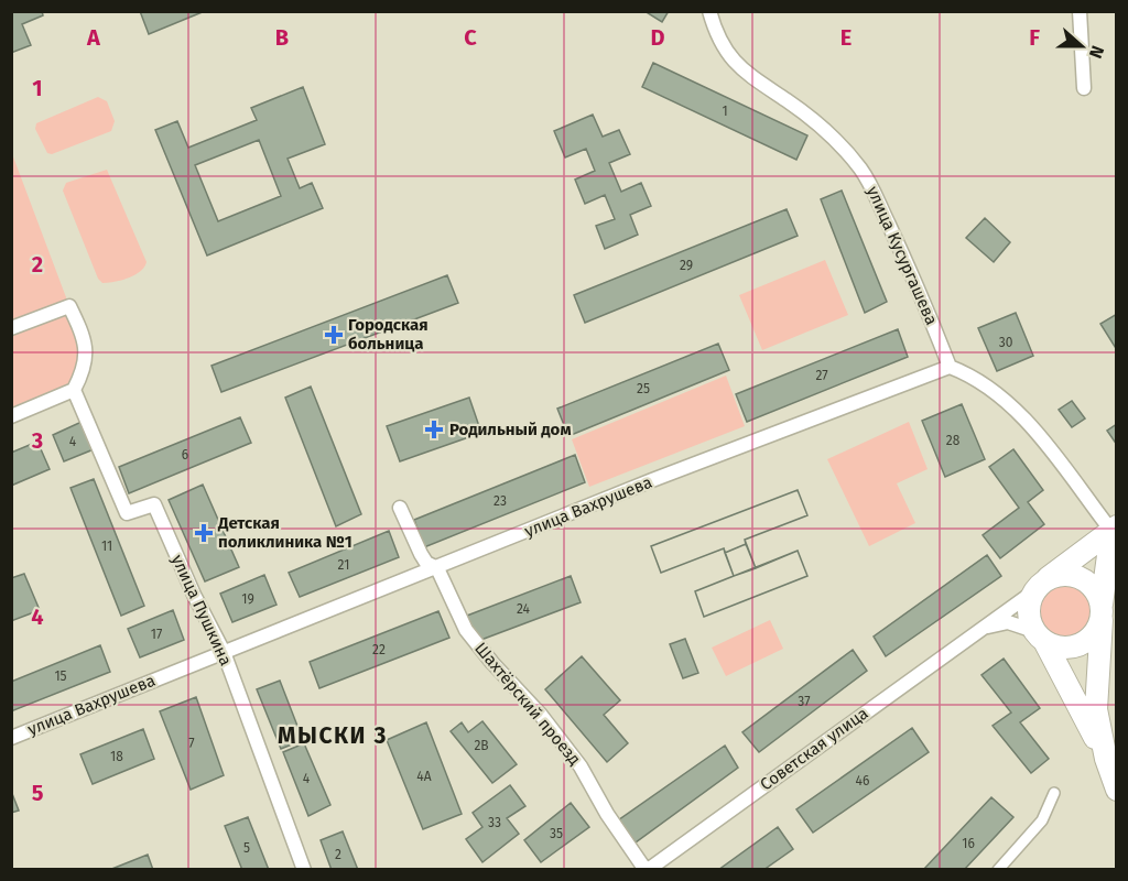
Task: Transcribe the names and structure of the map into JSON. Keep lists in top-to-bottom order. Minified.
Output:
{"streets":{"street":["улица Кусургашева","улица Вахрушева","улица Пушкина","Шахтёрский проезд","Советская улица"]},"crossings":[["улица Кусургашева","улица Вахрушева"],["улица Вахрушева","улица Пушкина"],["улица Вахрушева","Шахтёрский проезд"],["Шахтёрский проезд","Советская улица"]],"districts":["МЫСКИ 3"],"places":{"health":["Городская больница","Родильный дом","Детская поликлиника №1"]},"house_numbers":["1","29","30","27","25","28","4","6","23","11","21","19","24","17","22","15","37","7","2В","18","4А","4","46","33","35","16","5","2"],"north":"right","grid":{"columns":["A","B","C","D","E","F"],"rows":["1","2","3","4","5"]}}
